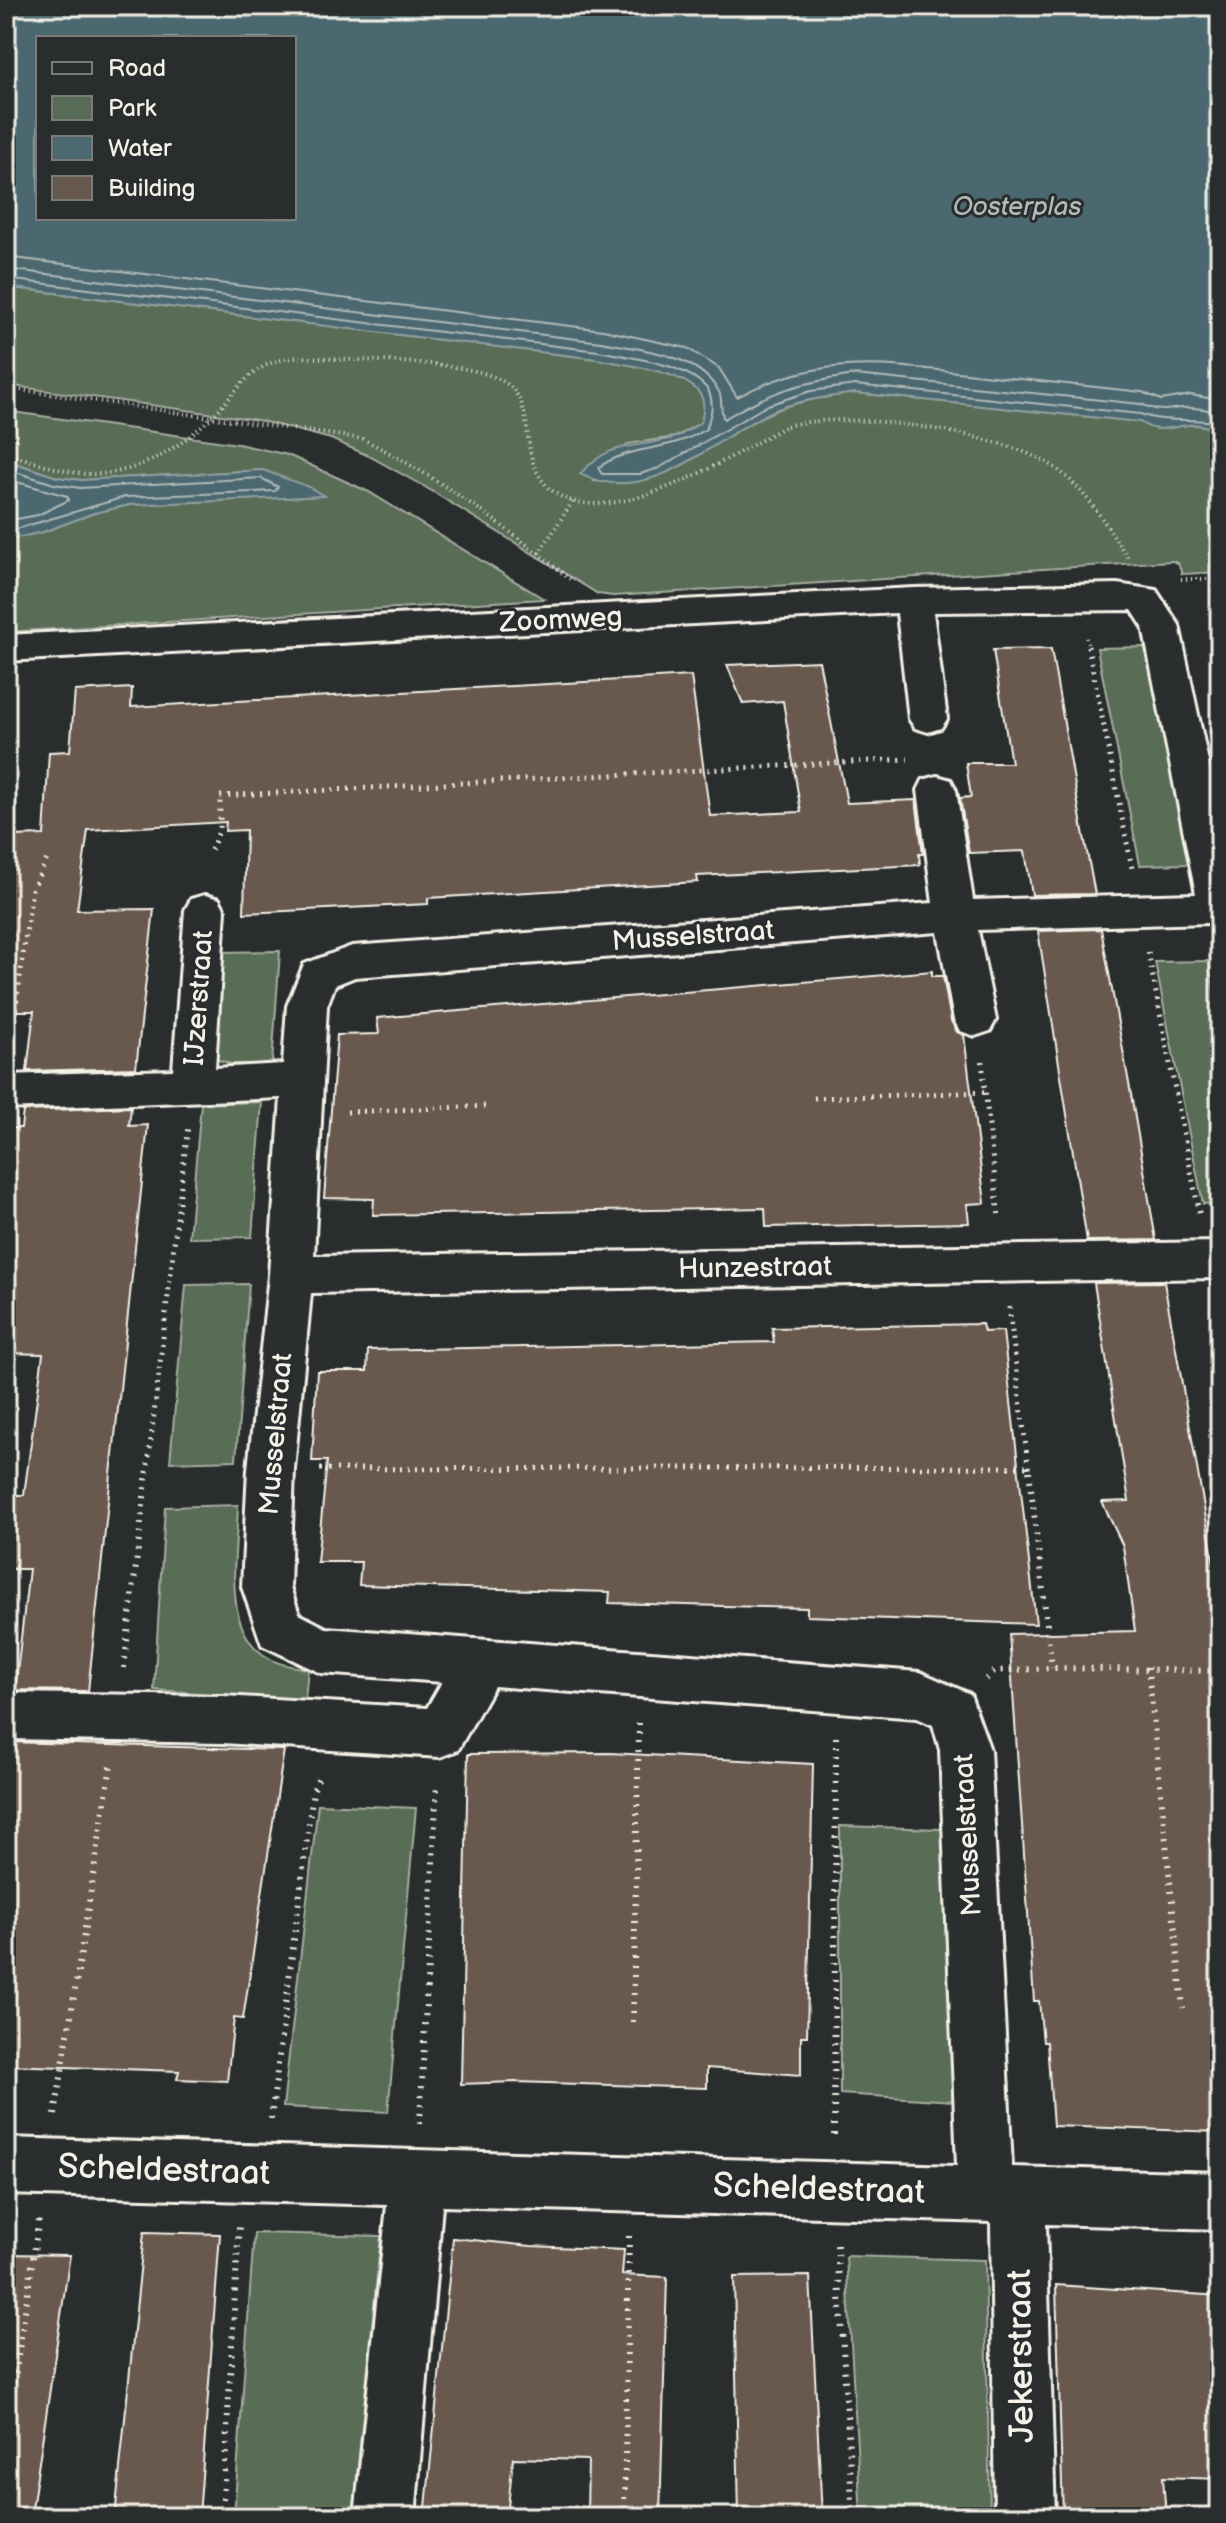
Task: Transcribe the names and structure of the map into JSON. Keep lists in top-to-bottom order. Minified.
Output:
{"streets":{"street":["Zoomweg","Musselstraat","IJzerstraat","Hunzestraat","Scheldestraat","Jekerstraat"]},"crossings":[["Musselstraat","IJzerstraat"],["Musselstraat","Hunzestraat"],["Musselstraat","Scheldestraat"],["Musselstraat","Jekerstraat"],["Scheldestraat","Jekerstraat"]],"water":["Oosterplas"],"legend":["Road","Park","Water","Building"]}
